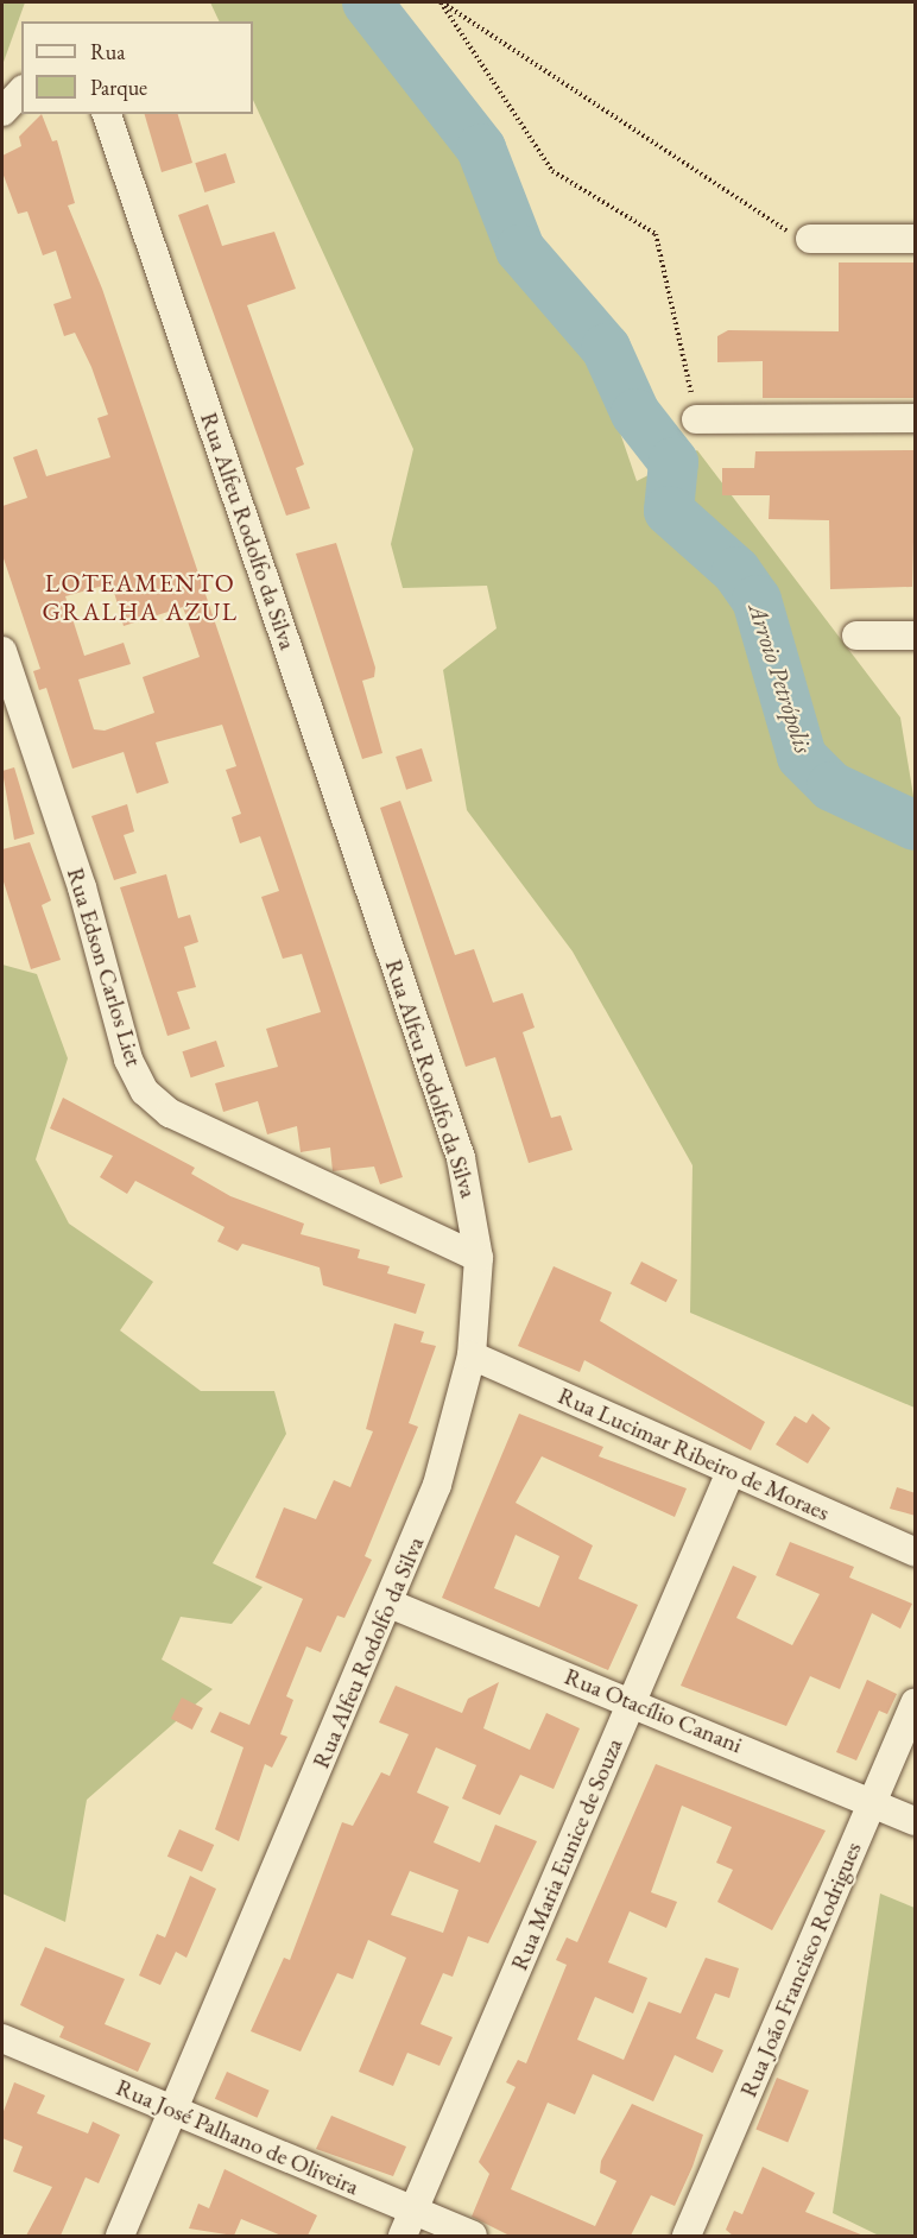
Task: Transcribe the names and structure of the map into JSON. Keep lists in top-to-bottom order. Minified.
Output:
{"streets":{"street":["Rua Alfeu Rodolfo da Silva","Rua Edson Carlos Liet","Rua Lucimar Ribeiro de Moraes","Rua Otacílio Canani","Rua Maria Eunice de Souza","Rua João Francisco Rodrigues","Rua José Palhano de Oliveira"]},"crossings":[["Rua Alfeu Rodolfo da Silva","Rua Edson Carlos Liet"],["Rua Alfeu Rodolfo da Silva","Rua Lucimar Ribeiro de Moraes"],["Rua Alfeu Rodolfo da Silva","Rua Otacílio Canani"],["Rua Alfeu Rodolfo da Silva","Rua José Palhano de Oliveira"],["Rua Lucimar Ribeiro de Moraes","Rua Maria Eunice de Souza"],["Rua Otacílio Canani","Rua Maria Eunice de Souza"],["Rua Otacílio Canani","Rua João Francisco Rodrigues"],["Rua Maria Eunice de Souza","Rua José Palhano de Oliveira"]],"districts":["LOTEAMENTO GRALHA AZUL"],"water":["Arroio Petrópolis"],"legend":["Rua","Parque"]}
